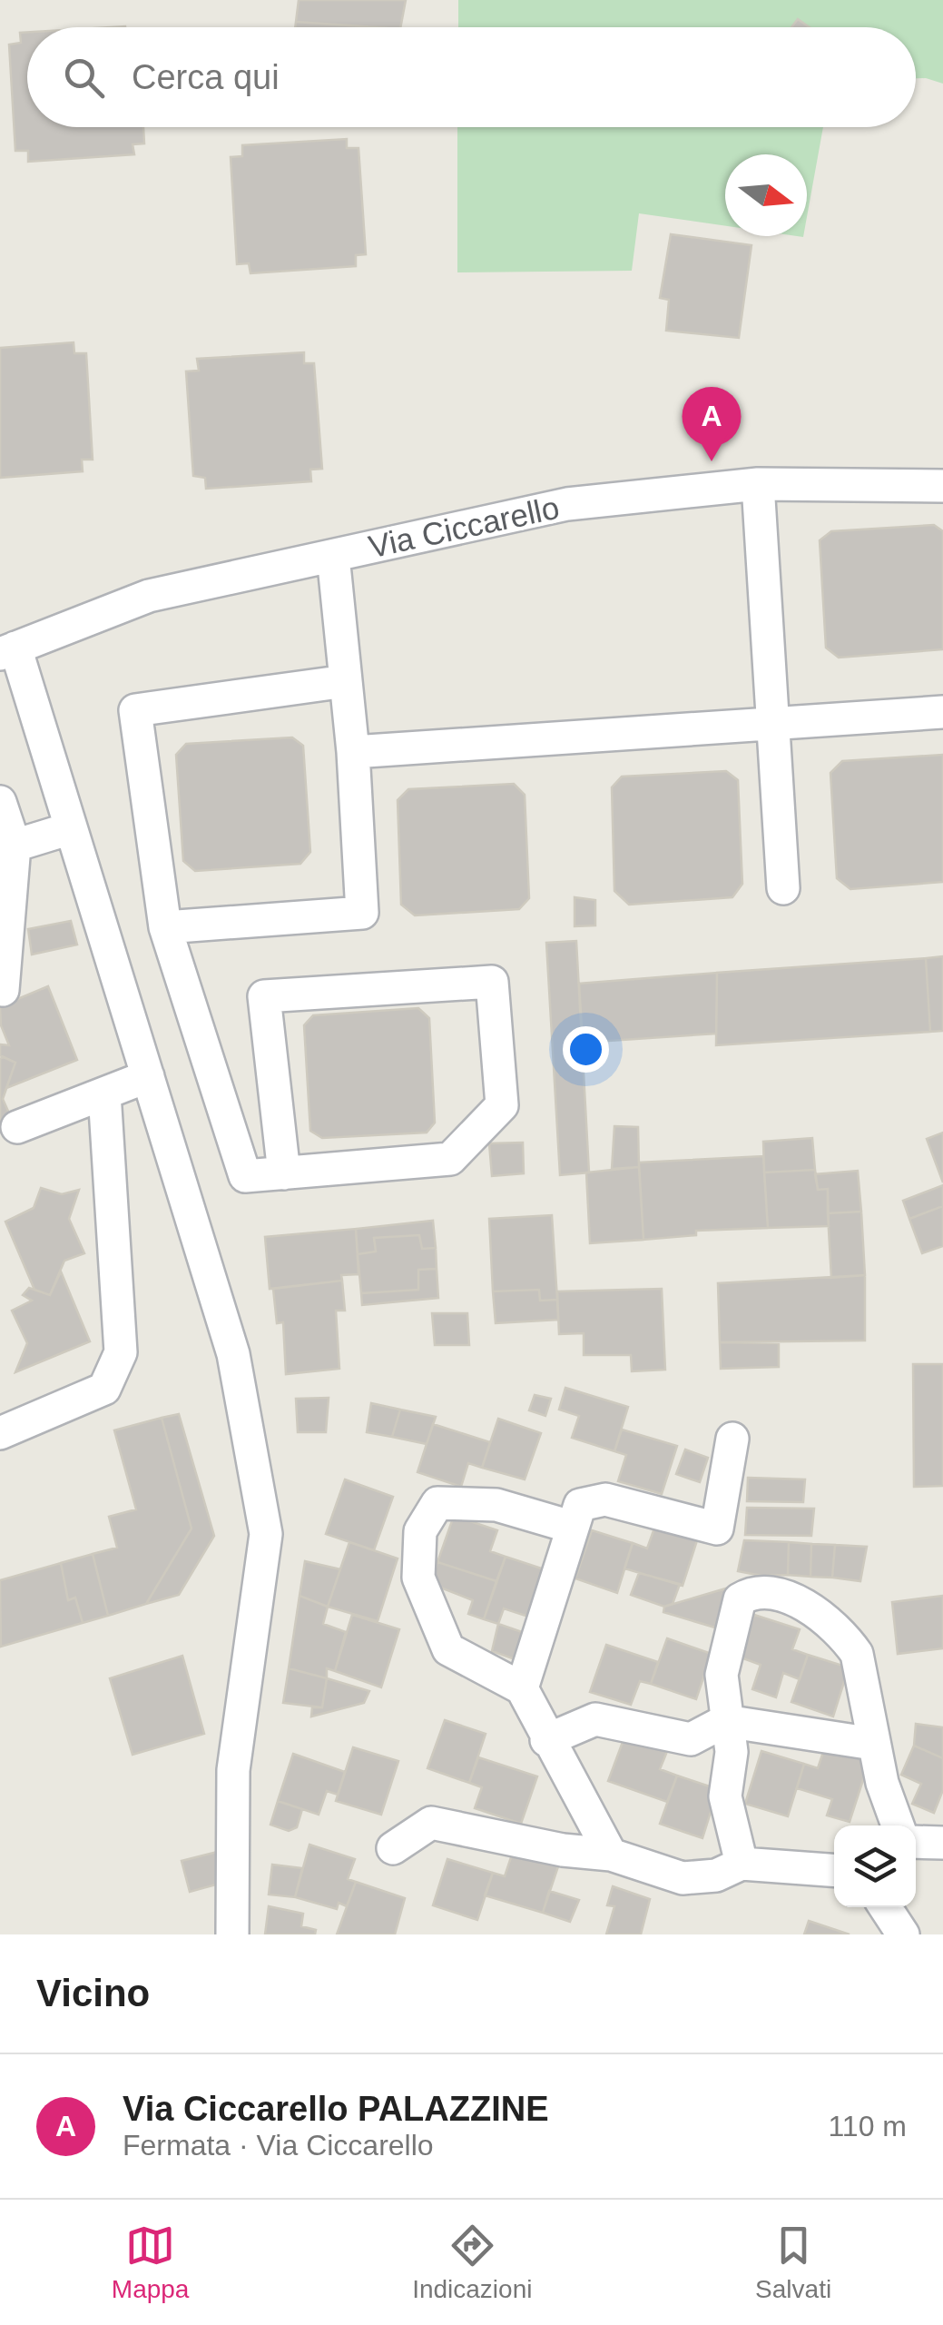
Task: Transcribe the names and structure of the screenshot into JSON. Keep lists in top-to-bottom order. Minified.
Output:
{"streets":{"street":["Via Ciccarello"]},"north":"right","page":{"search":"Cerca qui","pins":"A","heading":"Vicino","list":[{"mark":"A","name":"Via Ciccarello PALAZZINE","note":"Fermata · Via Ciccarello","value":"110 m"}],"nav":["Mappa","Indicazioni","Salvati"]}}
